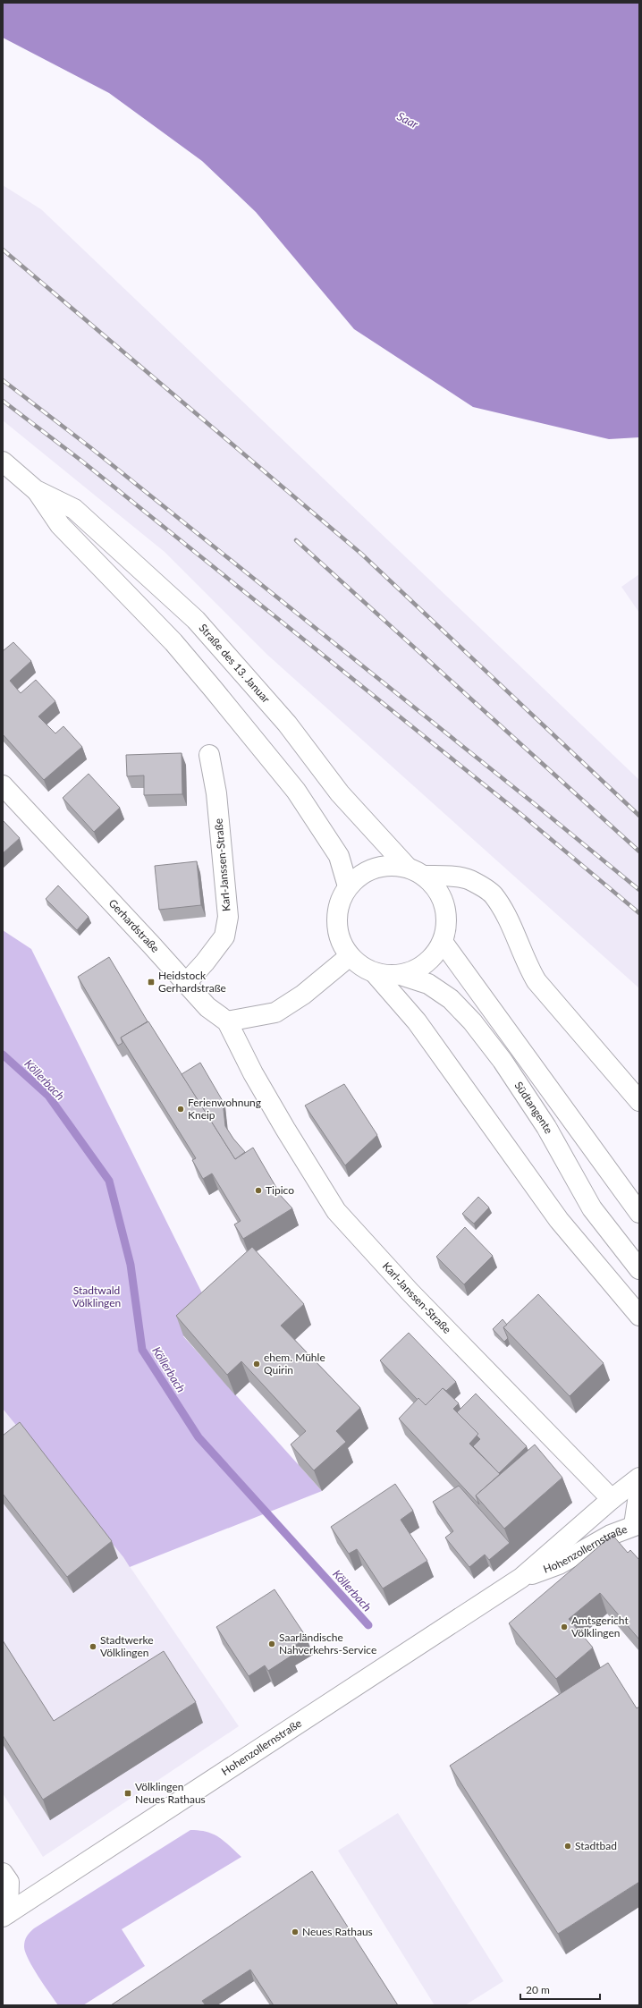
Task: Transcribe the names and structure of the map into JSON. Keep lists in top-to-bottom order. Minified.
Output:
{"streets":{"main road":["Straße des 13. Januar","Karl-Janssen-Straße","Gerhardstraße","Südtangente","Hohenzollernstraße"]},"crossings":[["Straße des 13. Januar","Südtangente"],["Karl-Janssen-Straße","Gerhardstraße"],["Karl-Janssen-Straße","Hohenzollernstraße"]],"water":["Saar","Köllerbach"],"parks":["Stadtwald Völklingen"],"places":{"transit":["Heidstock Gerhardstraße","Völklingen Neues Rathaus"],"other":["Ferienwohnung Kneip","Tipico","ehem. Mühle Quirin","Amtsgericht Völklingen","Saarländische Nahverkehrs-Service","Stadtwerke Völklingen","Stadtbad","Neues Rathaus"]},"scale_bar":"20 m"}
